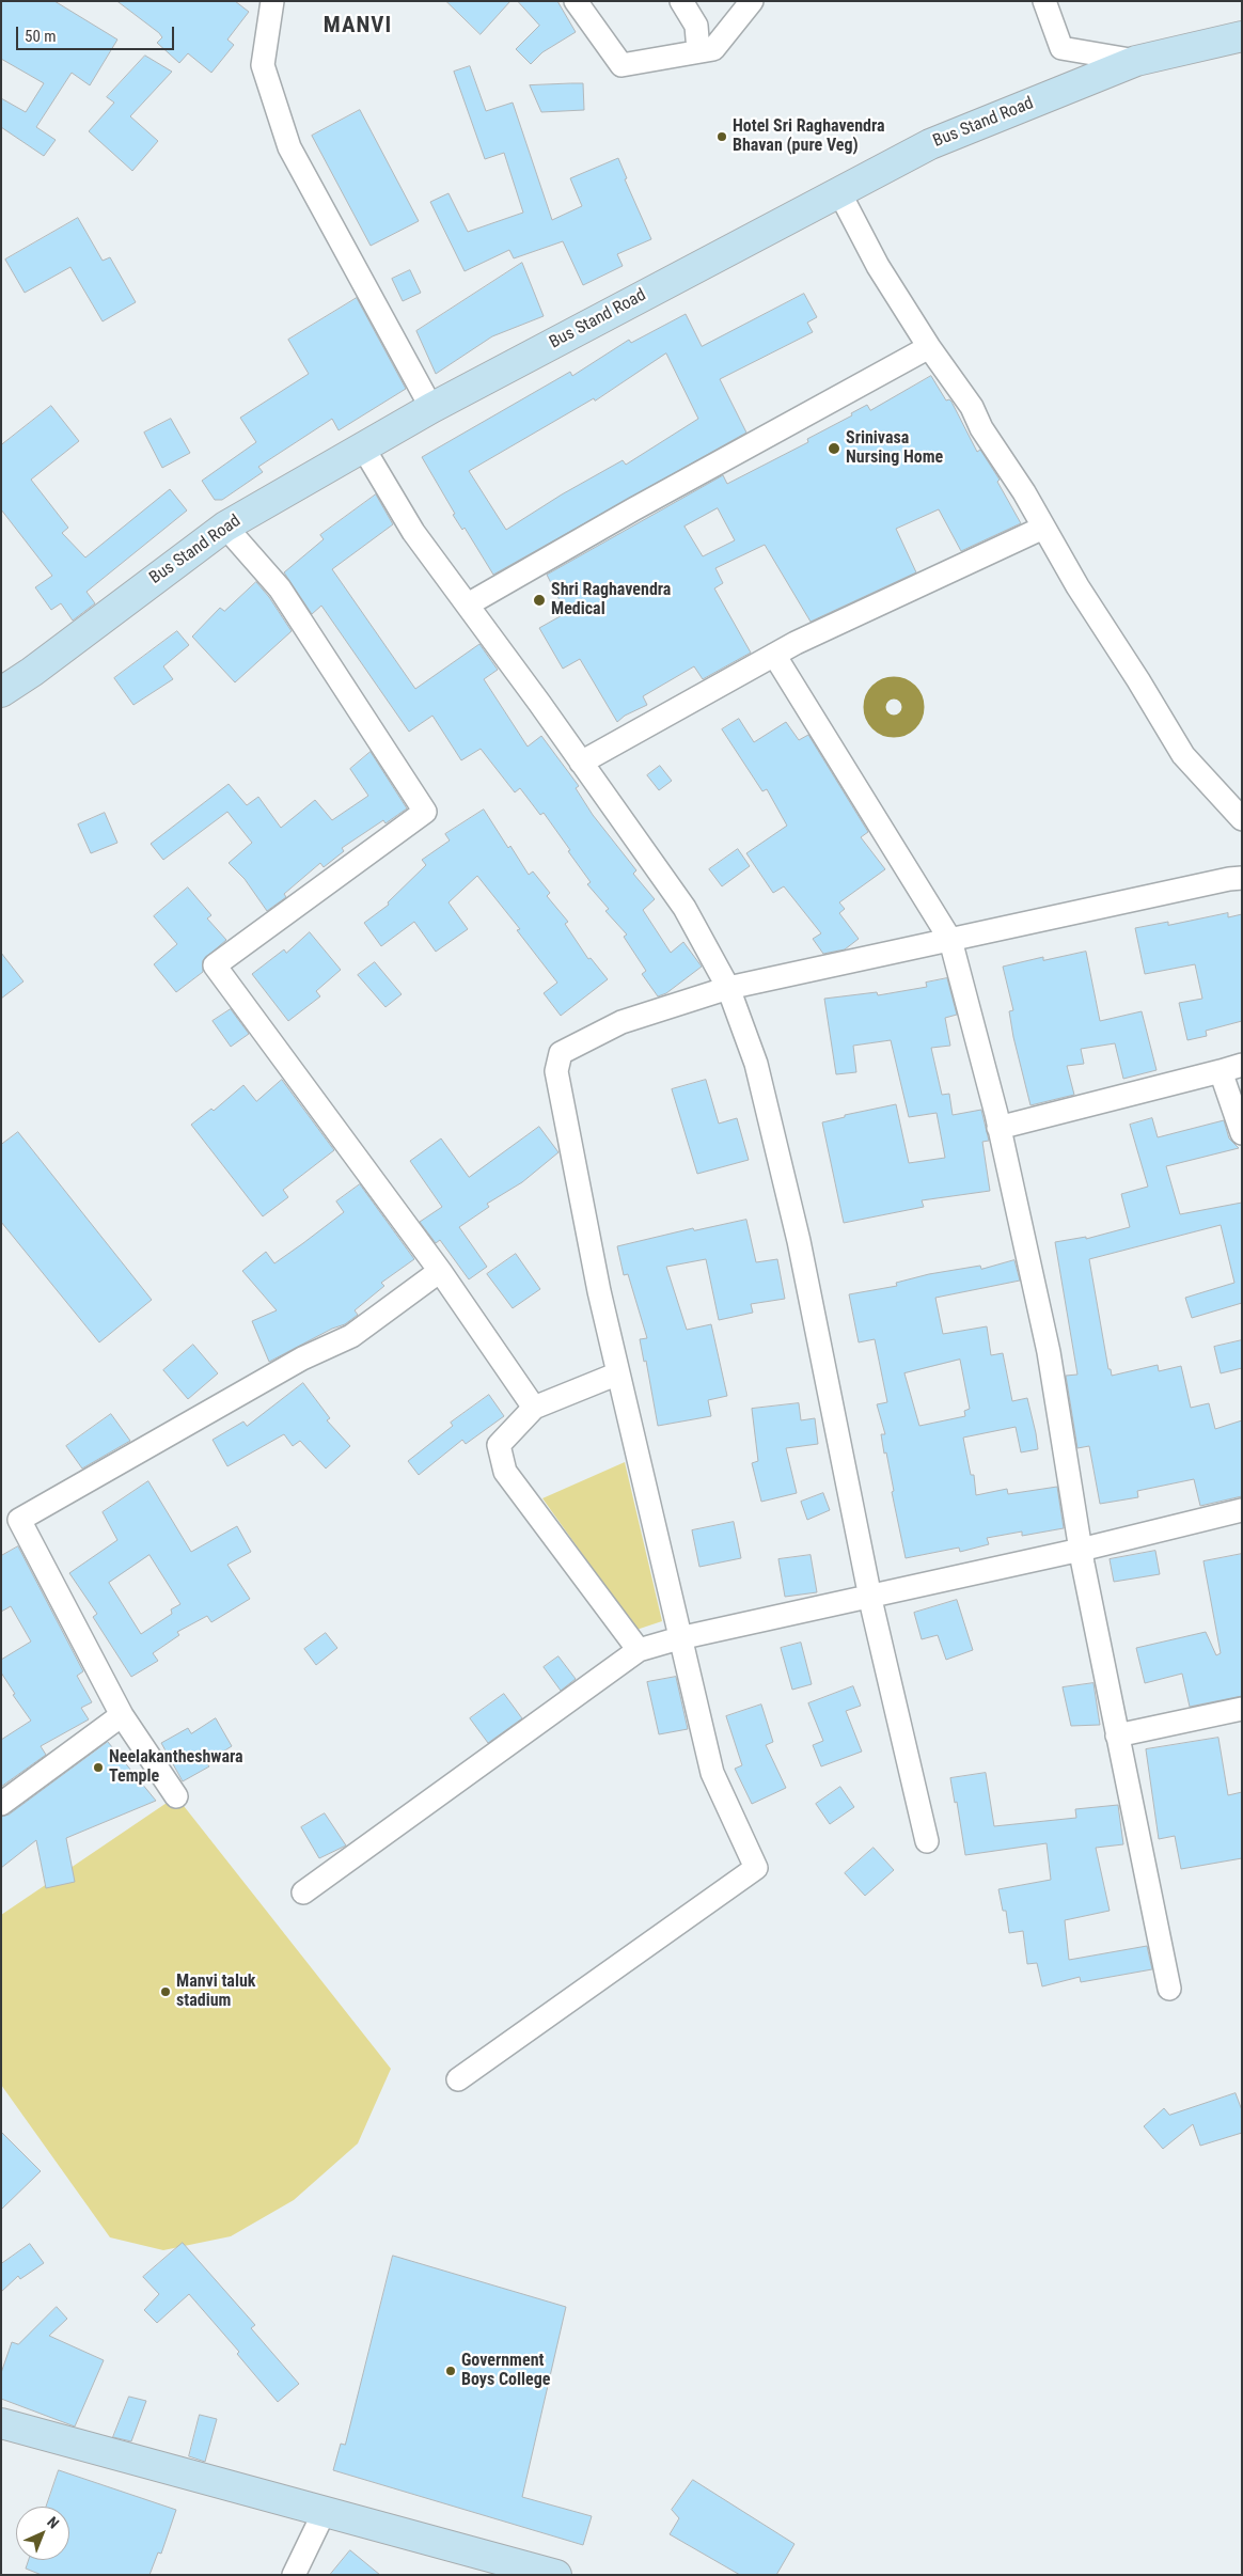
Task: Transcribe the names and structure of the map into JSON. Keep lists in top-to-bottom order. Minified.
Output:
{"streets":{"main road":["Bus Stand Road"]},"districts":["MANVI"],"places":["Hotel Sri Raghavendra Bhavan (pure Veg)","Srinivasa Nursing Home","Shri Raghavendra Medical","Neelakantheshwara Temple","Manvi taluk stadium","Government Boys College"],"scale_bar":"50 m","north":"top right"}
